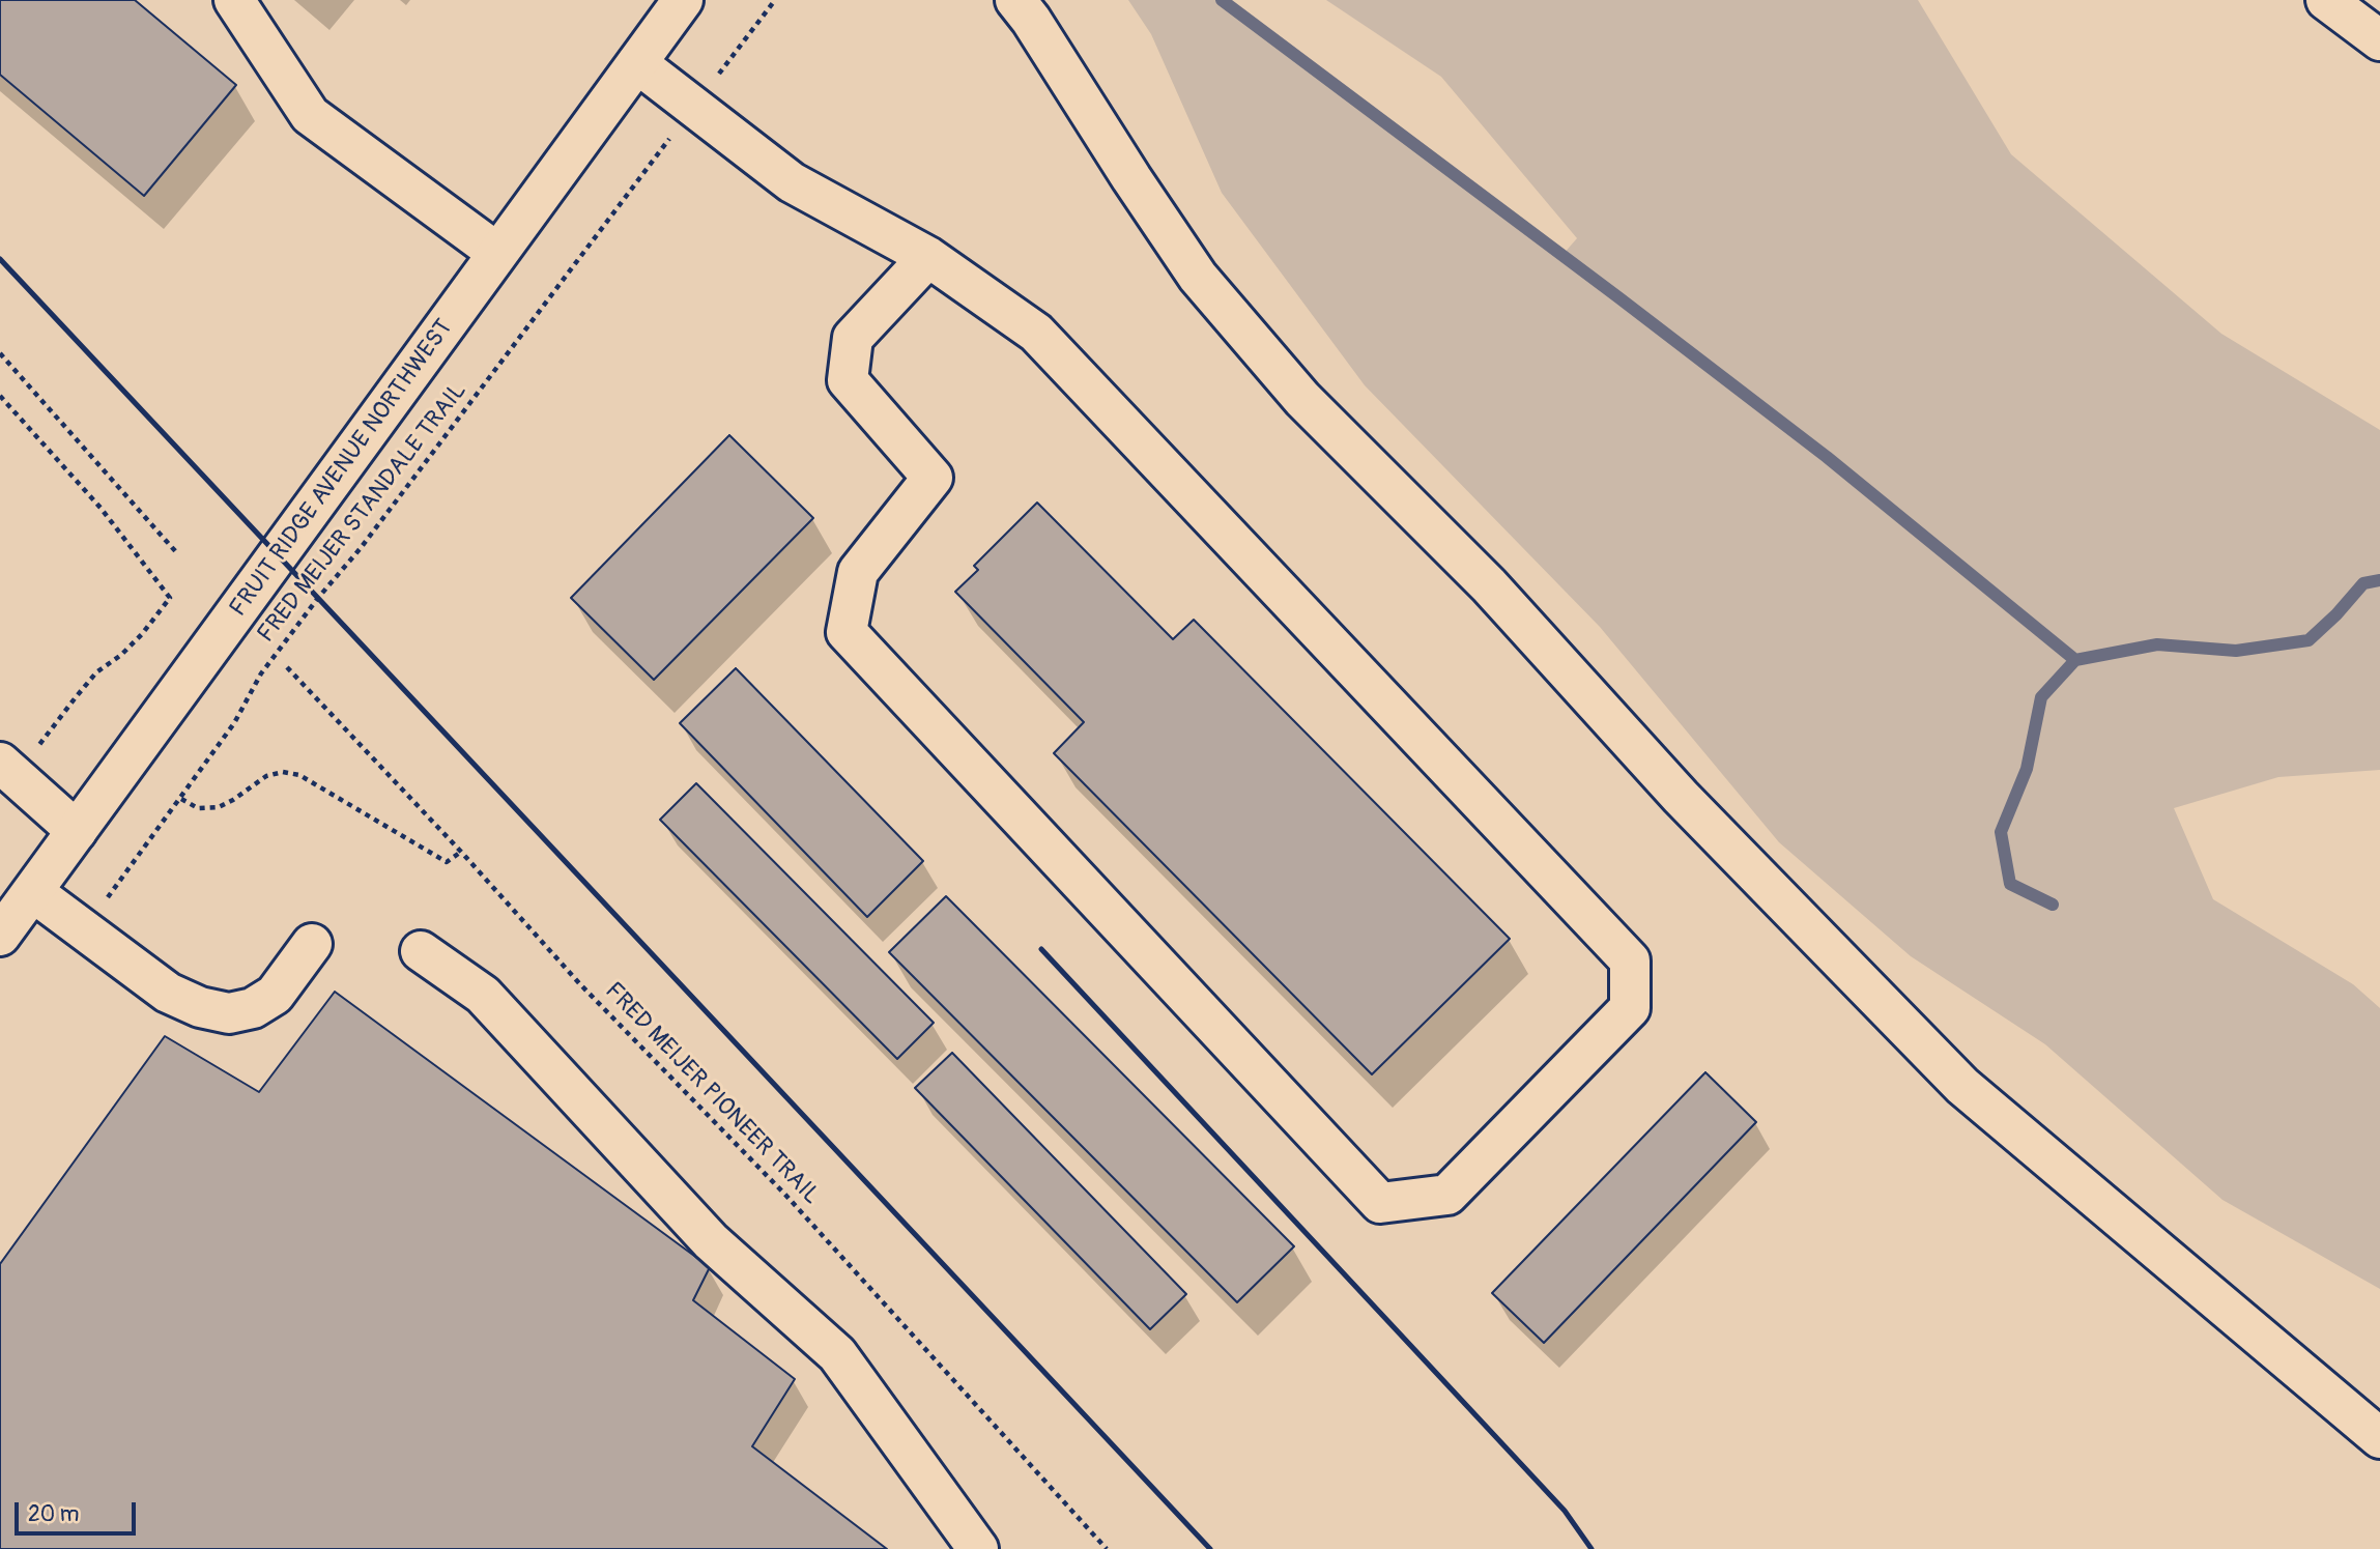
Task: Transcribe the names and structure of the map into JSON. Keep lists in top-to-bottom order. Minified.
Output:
{"streets":{"main road":["FRUIT RIDGE AVENUE NORTHWEST"],"path":["FRED MEIJER STANDALE TRAIL","FRED MEIJER PIONEER TRAIL"]},"scale_bar":"20 m"}
